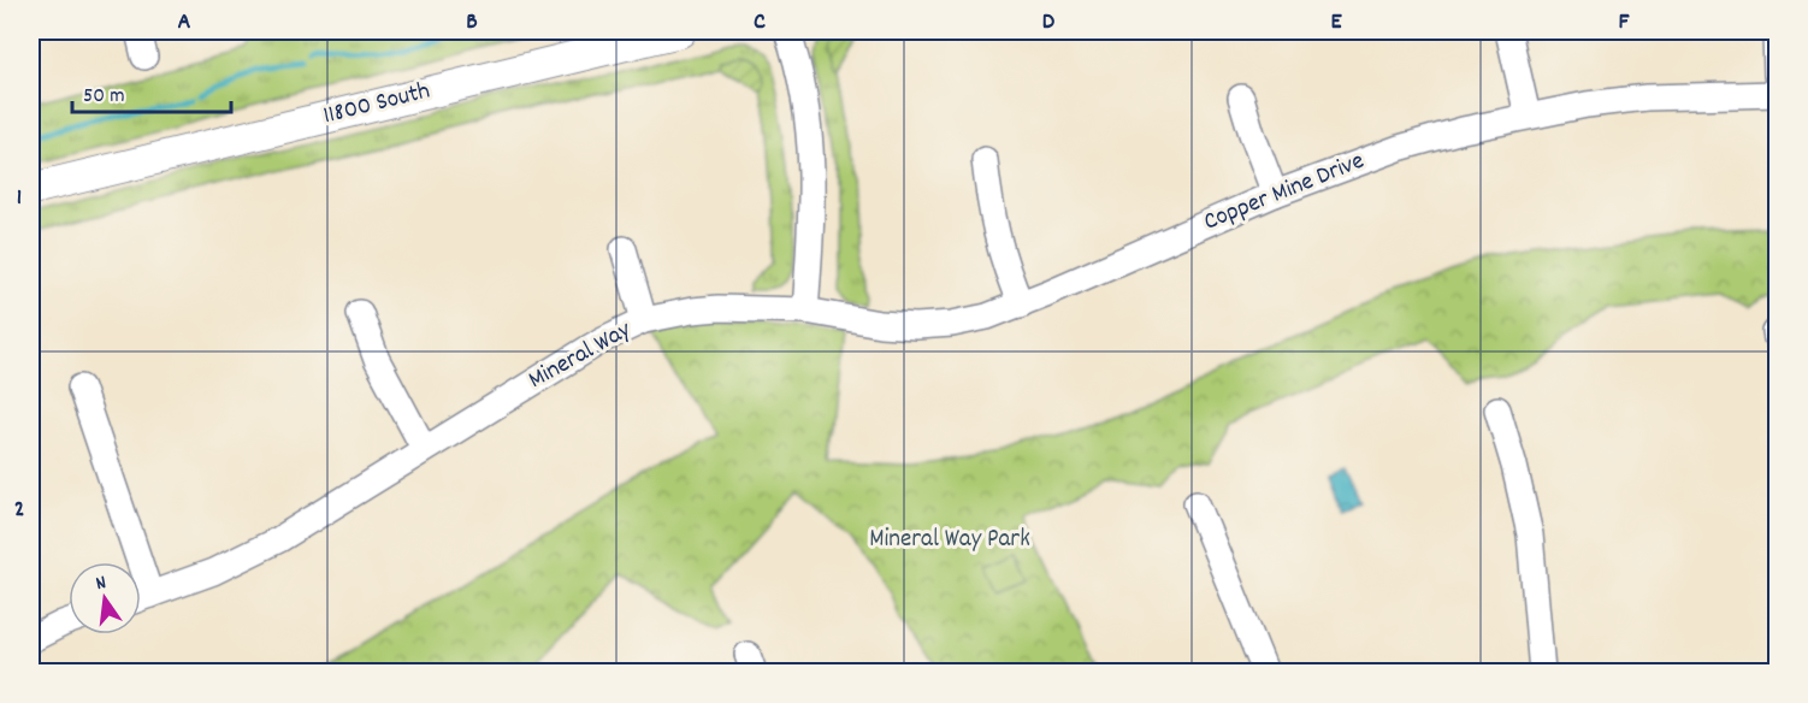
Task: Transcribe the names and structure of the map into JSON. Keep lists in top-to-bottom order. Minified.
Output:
{"streets":{"main road":["11800 South"],"street":["Copper Mine Drive","Mineral Way"]},"crossings":[["Copper Mine Drive","Mineral Way"]],"parks":["Mineral Way Park"],"scale_bar":"50 m","north":"top","grid":{"columns":["A","B","C","D","E","F"],"rows":["1","2"]}}
